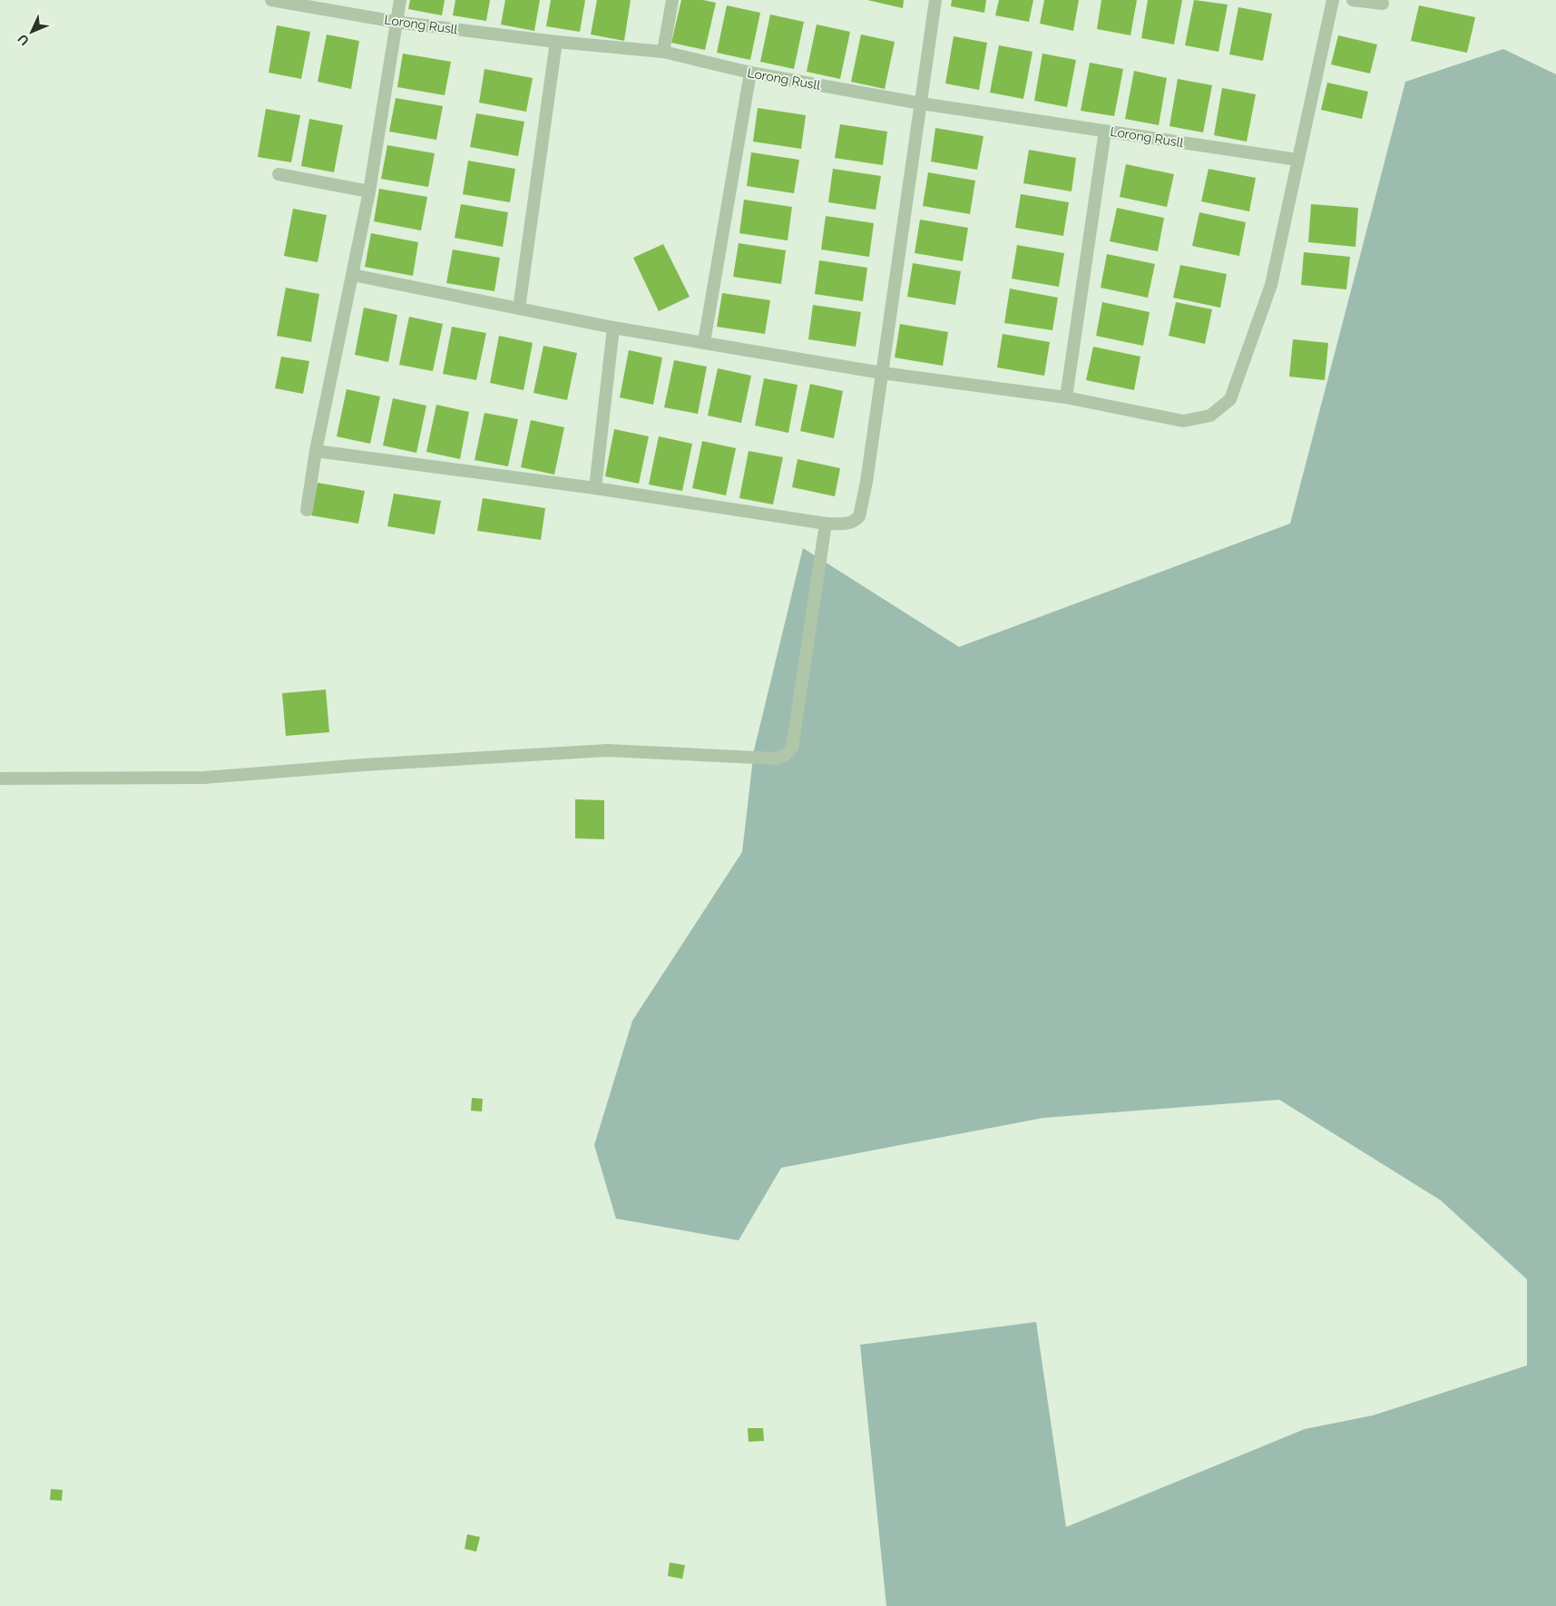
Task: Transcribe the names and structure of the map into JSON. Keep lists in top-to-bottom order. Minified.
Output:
{"streets":{"street":["Lorong Rusll"]},"north":"bottom left"}
